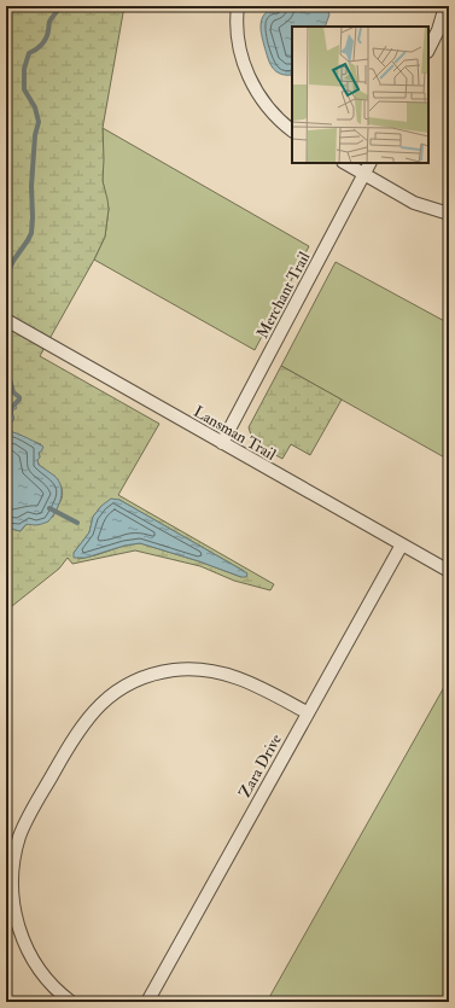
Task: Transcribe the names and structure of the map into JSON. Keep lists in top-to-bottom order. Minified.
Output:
{"streets":{"street":["Merchant Trail","Lansman Trail","Zara Drive"]},"crossings":[["Merchant Trail","Lansman Trail"],["Lansman Trail","Zara Drive"]]}
